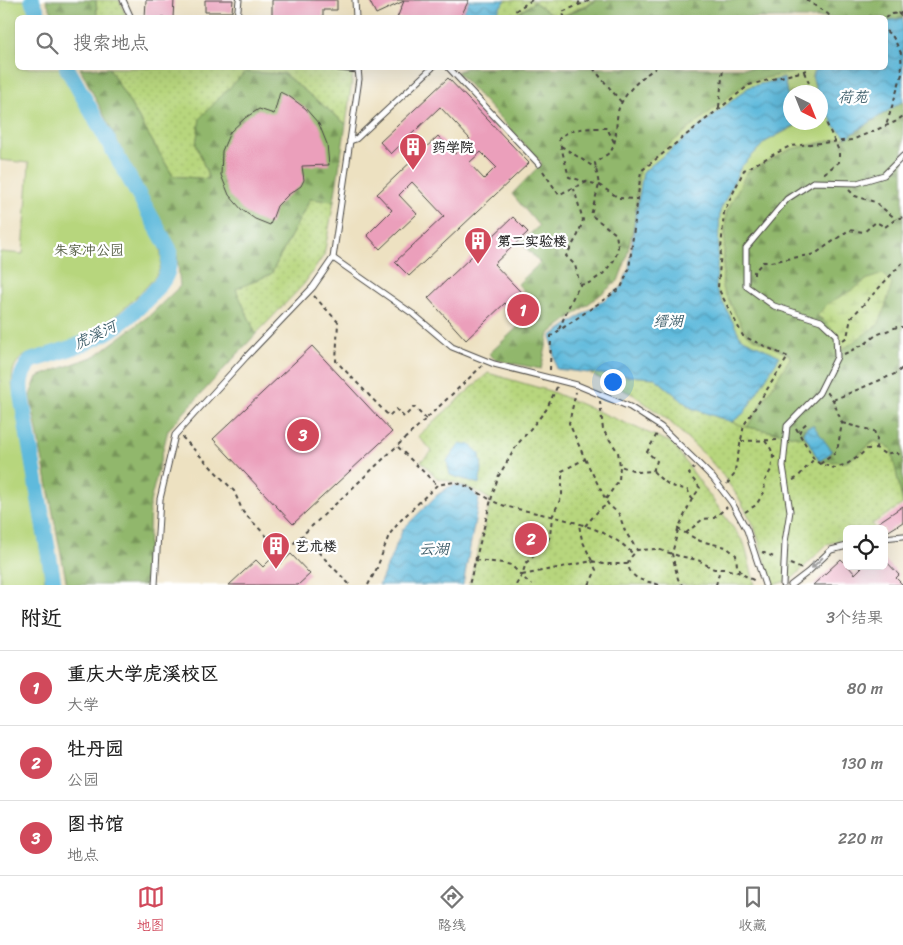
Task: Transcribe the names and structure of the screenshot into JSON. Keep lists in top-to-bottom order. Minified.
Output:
{"water":["荷苑","缙湖","虎溪河","云湖"],"parks":["朱家冲公园"],"places":{"building":["药学院","第二实验楼","艺术楼"]},"north":"bottom right","page":{"search":"搜索地点","pins":["1","3","2"],"heading":["附近","3个结果"],"list":[{"mark":"1","name":"重庆大学虎溪校区","note":"大学","value":"80 m"},{"mark":"2","name":"牡丹园","note":"公园","value":"130 m"},{"mark":"3","name":"图书馆","note":"地点","value":"220 m"}],"nav":["地图","路线","收藏"]}}
